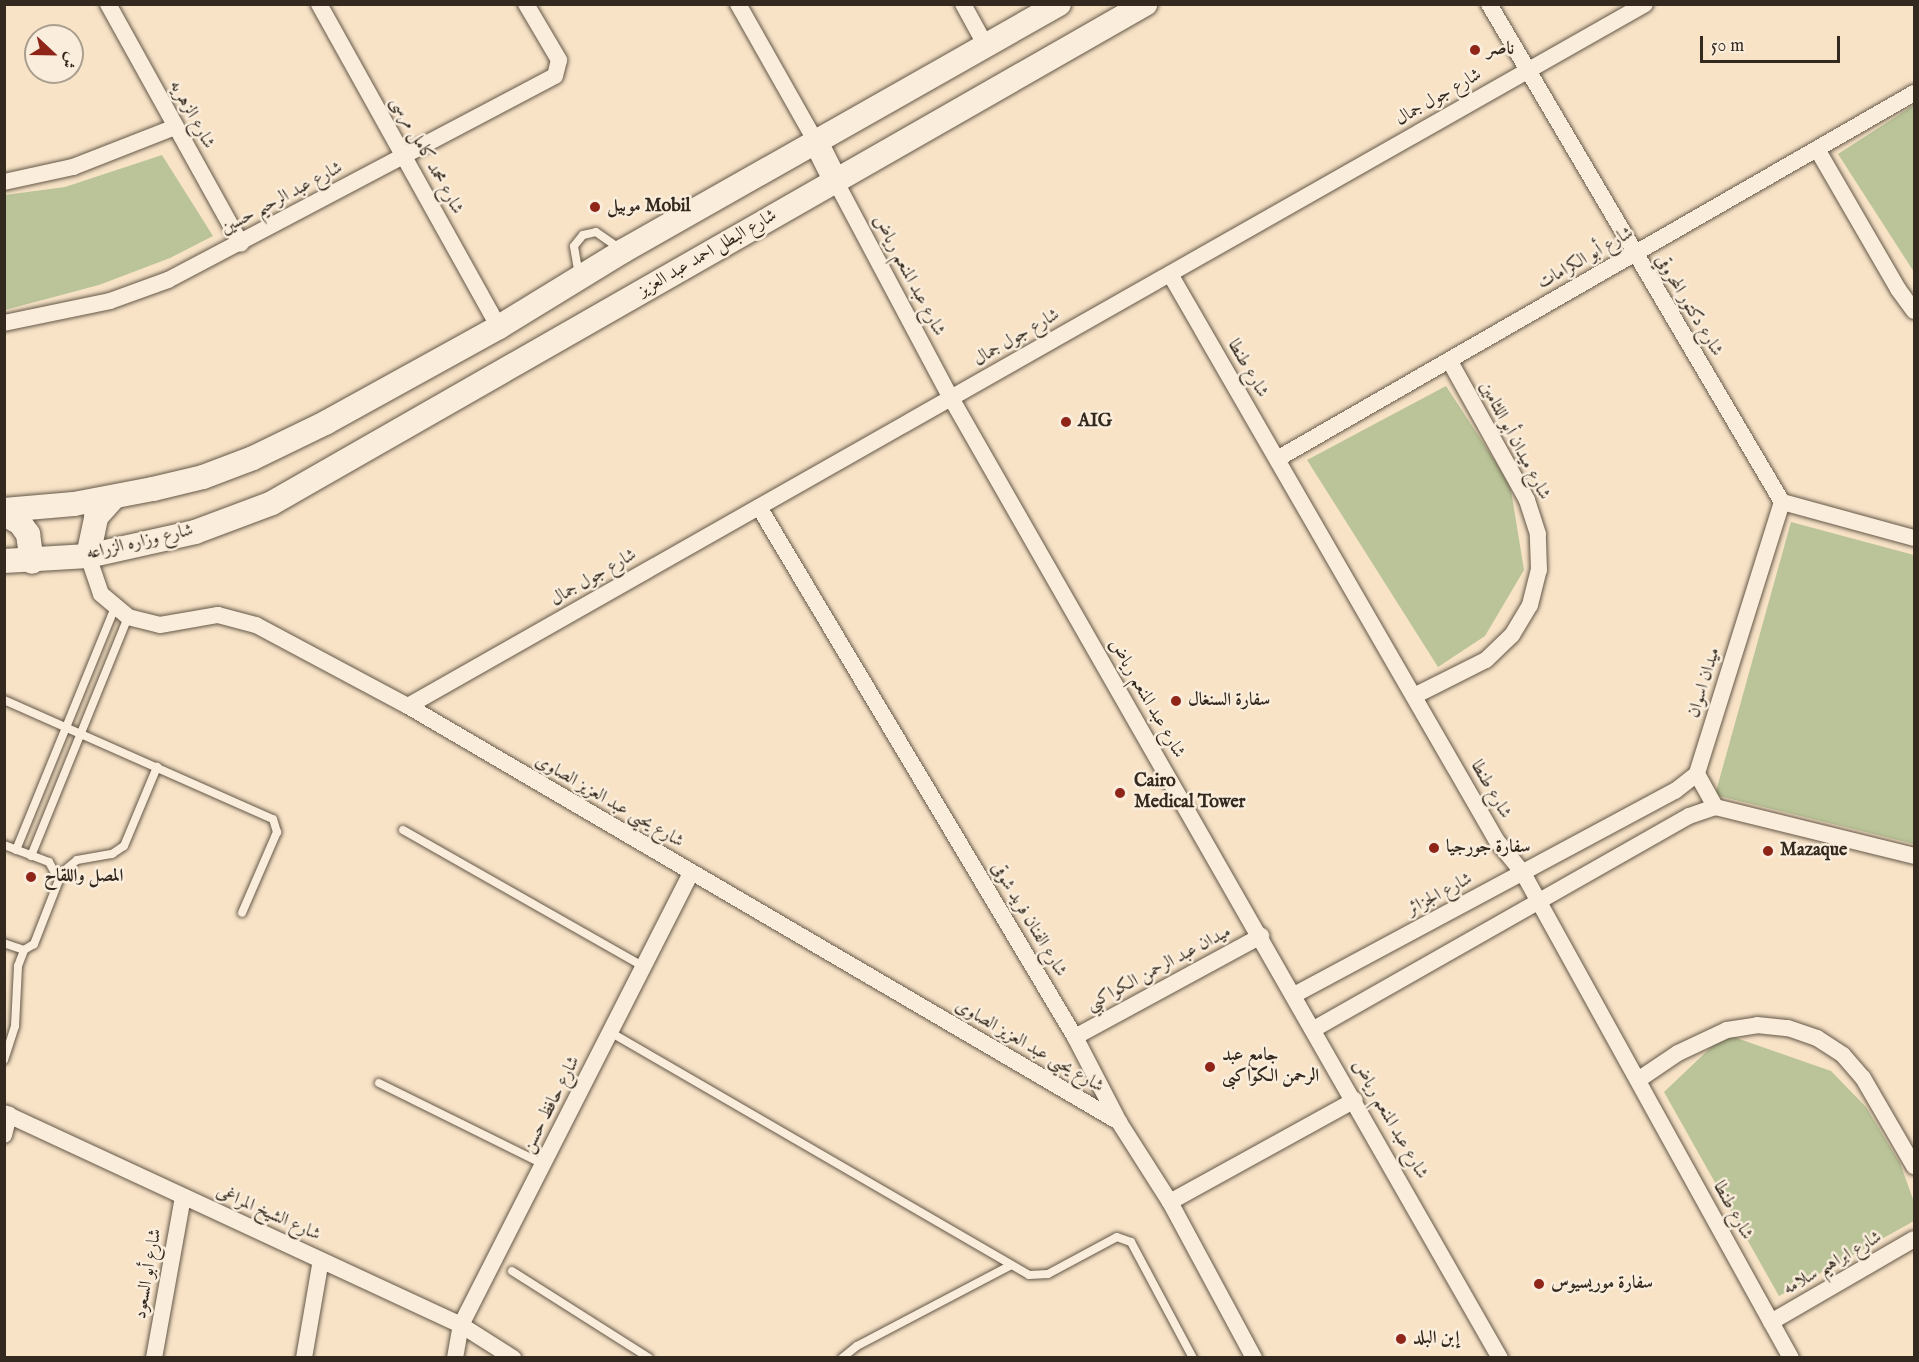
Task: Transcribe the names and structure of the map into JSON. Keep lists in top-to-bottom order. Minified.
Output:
{"streets":{"main road":["شارع البطل احمد عبد العزيز","شارع وزاره الزراعه"],"street":["شارع جول جمال","شارع الزهريه","شارع محمد كامل مرسى","شارع عبد الرحيم حسين","شارع أبو الكرامات","شارع عبد المنعم رياض","شارع دكتور المحروقي","شارع طنطا","شارع ميدان أبو اللثامين","ميدان اسوان","شارع يحيى عبد العزيز الصاوى","شارع الجزائر","شارع الفنان فريد شوقى","ميدان عبد الرحمن الكواكبي","شارع حافظ حسن","شارع الشيخ المراغى","شارع ابراهيم سلامه","شارع أبو السعود"]},"crossings":[["شارع جول جمال","شارع عبد المنعم رياض"],["شارع جول جمال","شارع دكتور المحروقي"],["شارع جول جمال","شارع طنطا"],["شارع جول جمال","شارع يحيى عبد العزيز الصاوى"],["شارع جول جمال","شارع الفنان فريد شوقى"],["شارع الزهريه","شارع عبد الرحيم حسين"],["شارع محمد كامل مرسى","شارع عبد الرحيم حسين"],["شارع البطل احمد عبد العزيز","شارع عبد المنعم رياض"],["شارع البطل احمد عبد العزيز","شارع وزاره الزراعه"],["شارع أبو الكرامات","شارع دكتور المحروقي"],["شارع أبو الكرامات","شارع طنطا"],["شارع أبو الكرامات","شارع ميدان أبو اللثامين"],["شارع عبد المنعم رياض","شارع الجزائر"],["شارع عبد المنعم رياض","ميدان عبد الرحمن الكواكبي"],["شارع دكتور المحروقي","ميدان اسوان"],["شارع طنطا","شارع ميدان أبو اللثامين"],["شارع طنطا","شارع الجزائر"],["شارع طنطا","شارع ابراهيم سلامه"],["ميدان اسوان","شارع الجزائر"],["شارع يحيى عبد العزيز الصاوى","شارع الفنان فريد شوقى"],["شارع يحيى عبد العزيز الصاوى","شارع حافظ حسن"],["شارع الفنان فريد شوقى","ميدان عبد الرحمن الكواكبي"],["شارع حافظ حسن","شارع الشيخ المراغى"],["شارع الشيخ المراغى","شارع أبو السعود"]],"places":["ناصر","موبيل Mobil","AIG","سفارة السنغال","Cairo Medical Tower","سفارة جورجيا","Mazaque","المصل واللقاح","جامع عبد الرحمن الكواكبى","سفارة موريسيوس","إبن البلد"],"scale_bar":"50 m","north":"right"}
